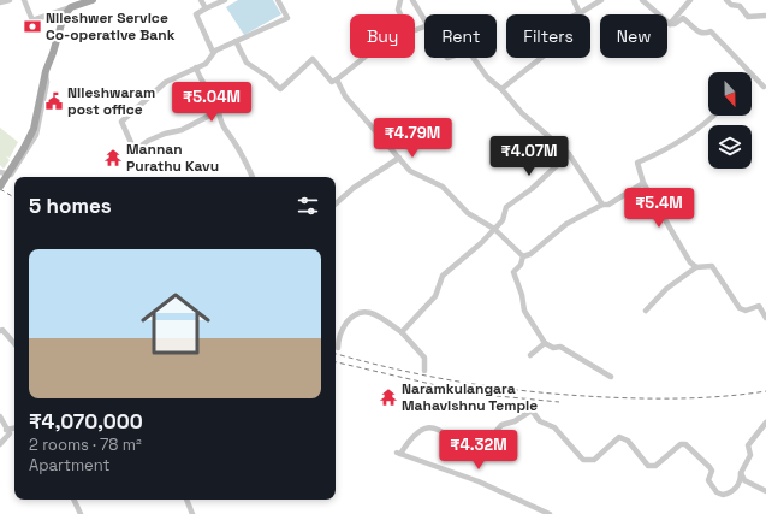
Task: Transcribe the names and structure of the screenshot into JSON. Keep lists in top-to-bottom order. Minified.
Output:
{"places":{"bank":["Nileshwer Service Co-operative Bank"],"public building":["Nileshwaram post office"],"temple":["Mannan Purathu Kavu","Naramkulangara Mahavishnu Temple"]},"north":"bottom","page":{"chip":["Buy","Rent","Filters","New"],"price":["₹5.04M","₹4.79M","₹4.07M","₹5.4M","₹4.32M"],"heading":"5 homes","list":[{"name":"₹4,070,000","note":"2 rooms · 78 m² · Apartment"}]}}
